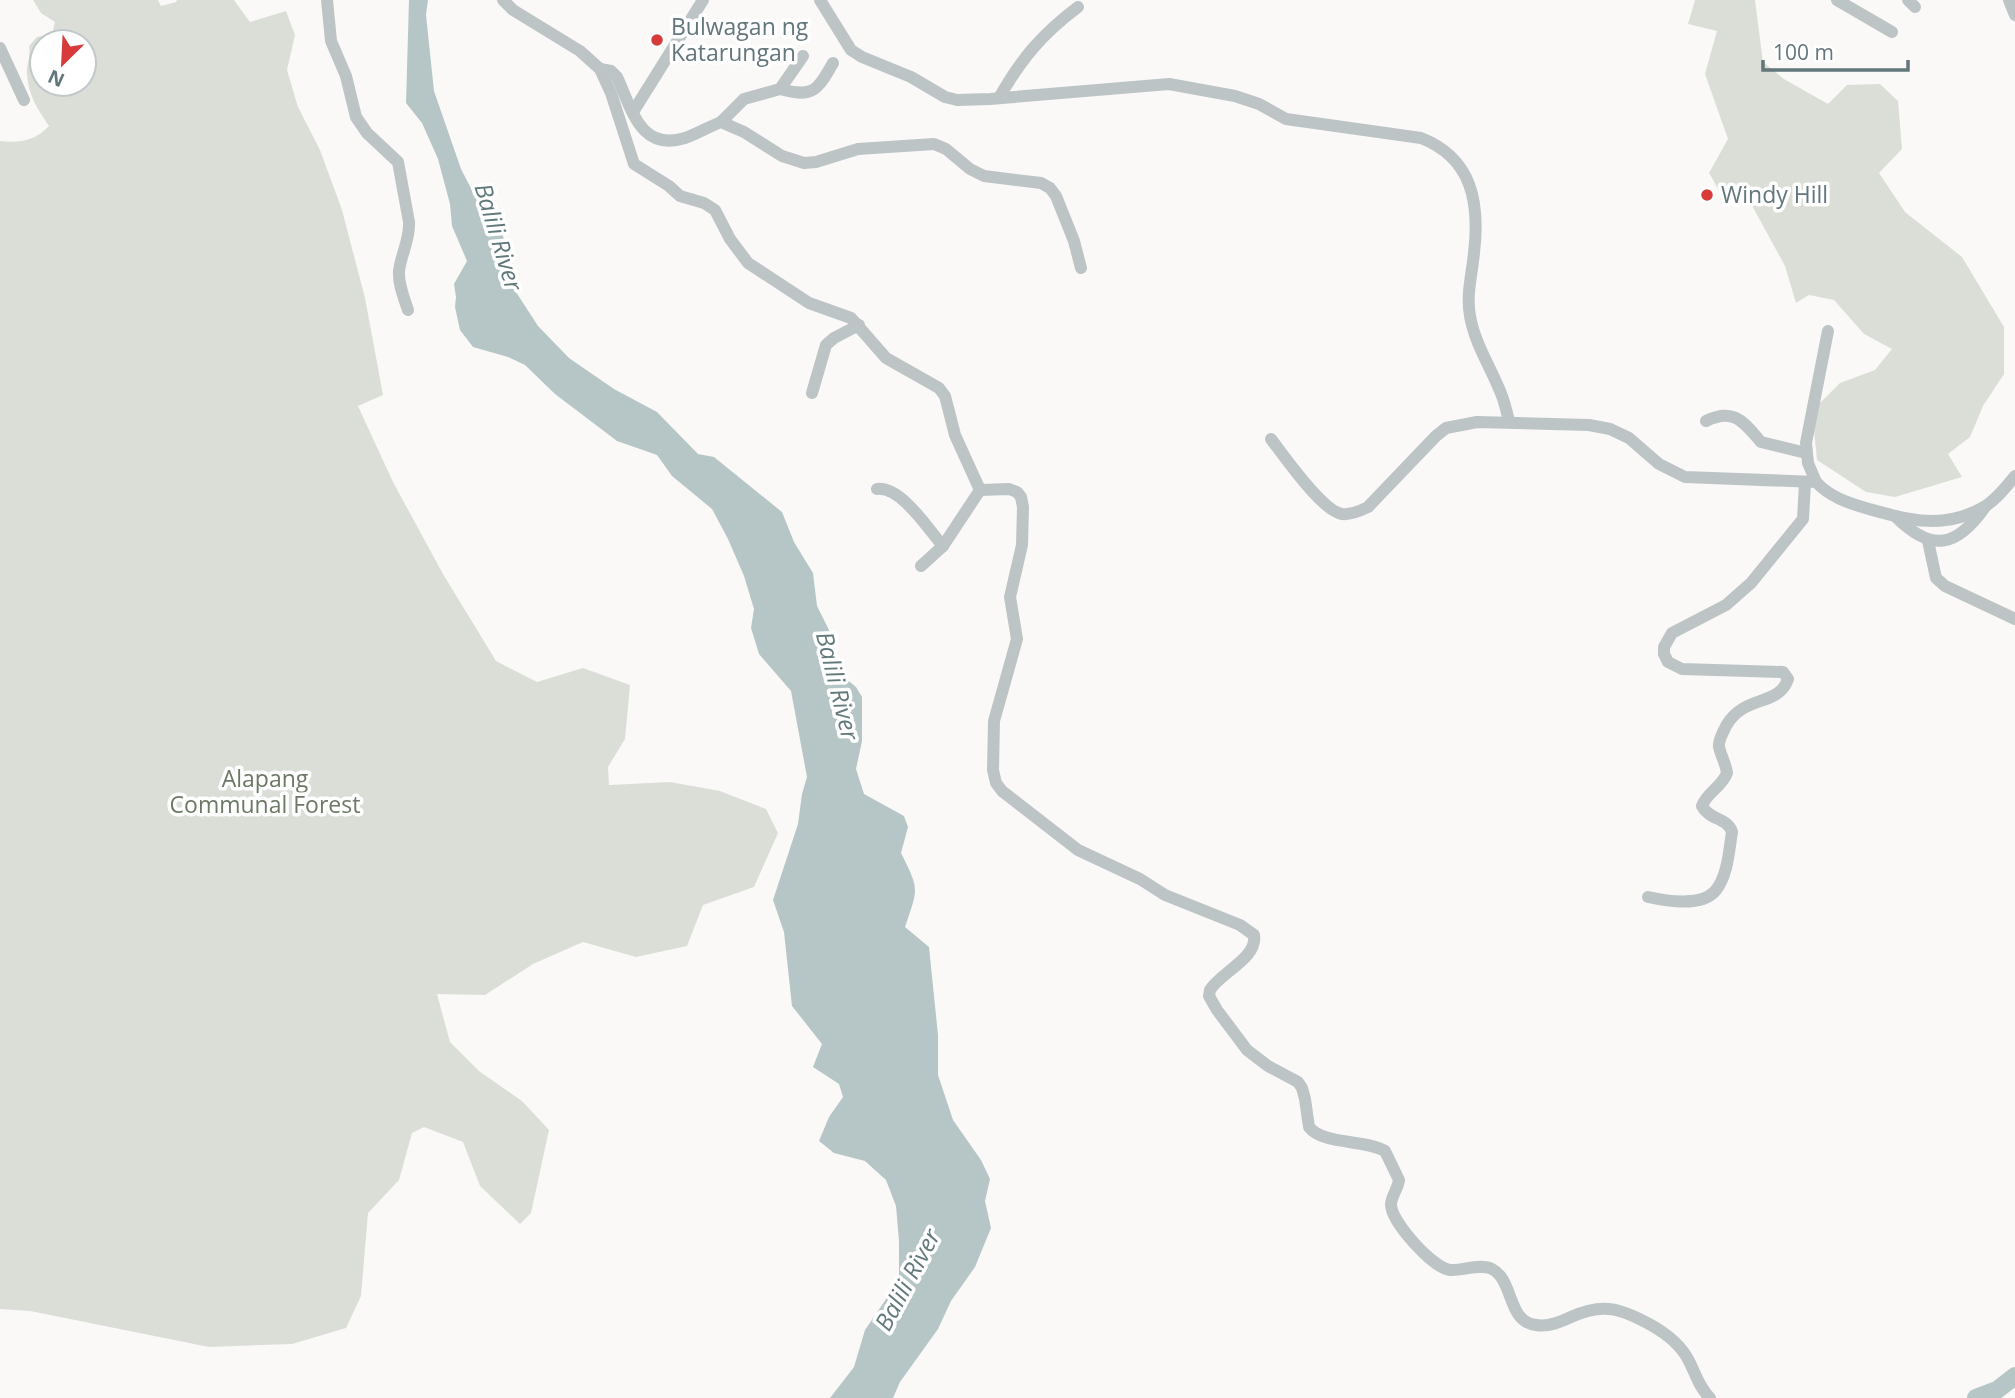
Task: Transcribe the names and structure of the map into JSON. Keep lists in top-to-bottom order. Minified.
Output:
{"water":["Balili River"],"parks":["Alapang Communal Forest"],"places":["Bulwagan ng Katarungan","Windy Hill"],"scale_bar":"100 m","north":"bottom left"}
